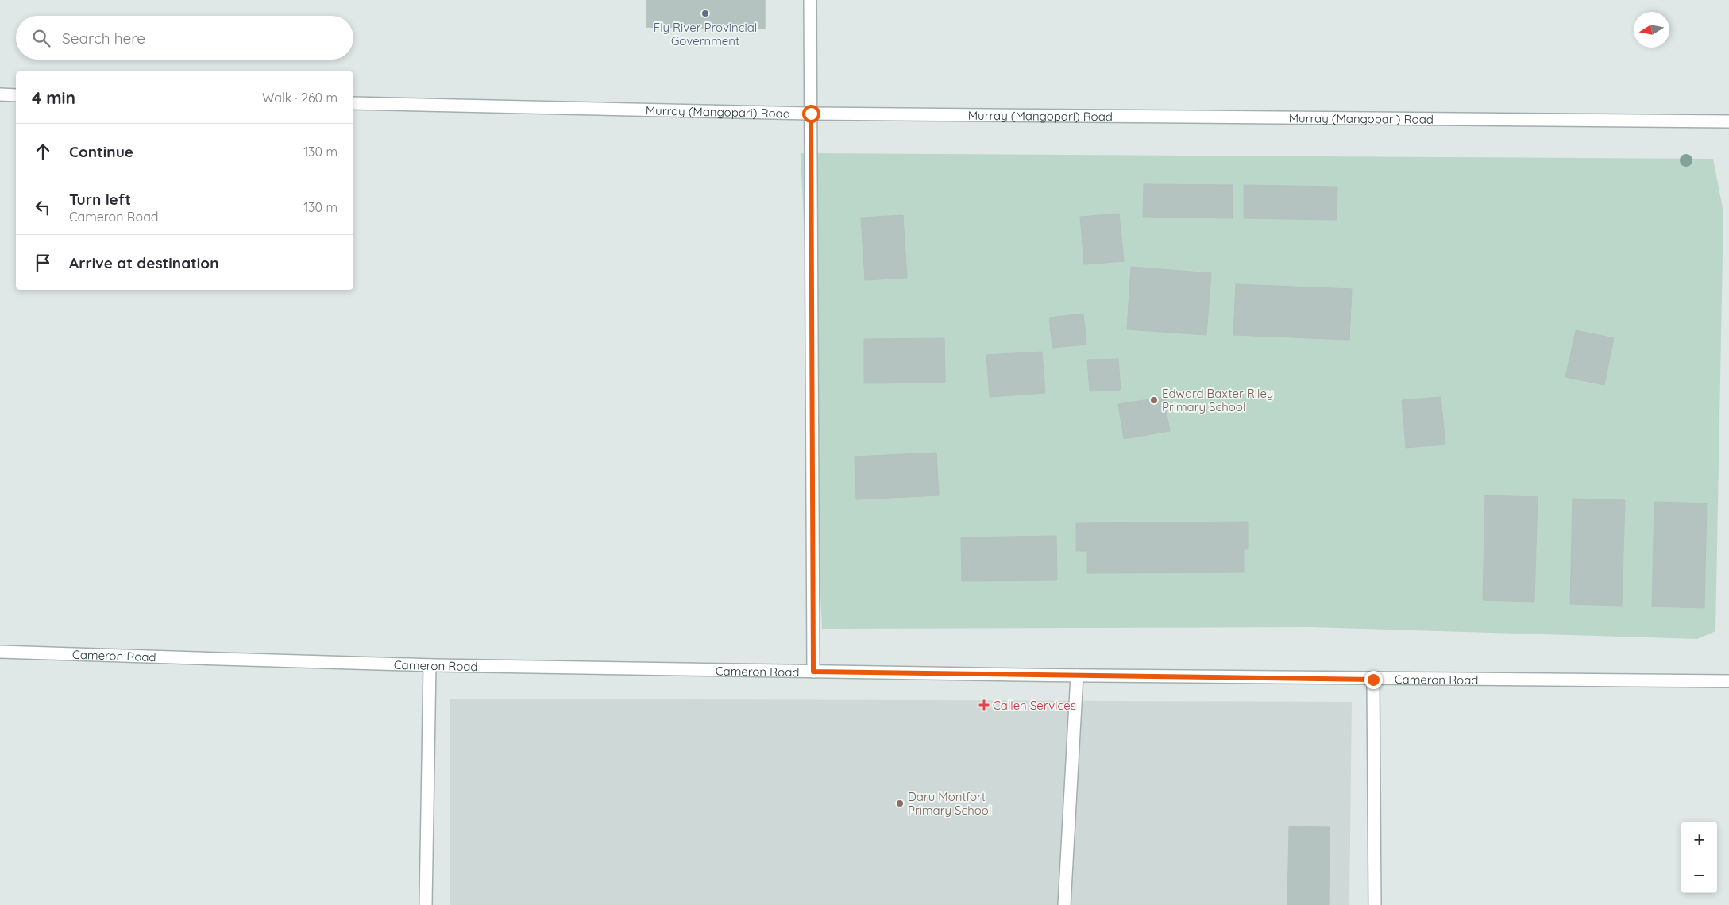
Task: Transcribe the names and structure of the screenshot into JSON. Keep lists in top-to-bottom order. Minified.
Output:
{"streets":{"street":["Murray (Mangopari) Road","Cameron Road"]},"places":{"other":["Fly River Provincial Government","Edward Baxter Riley Primary School","Daru Montfort Primary School"],"health":["Callen Services"]},"north":"left","page":{"search":"Search here","heading":["4 min","Walk · 260 m"],"list":[["Continue","130 m"],["Turn left","Cameron Road","130 m"],"Arrive at destination"],"map_buttons":["+","−"]}}
